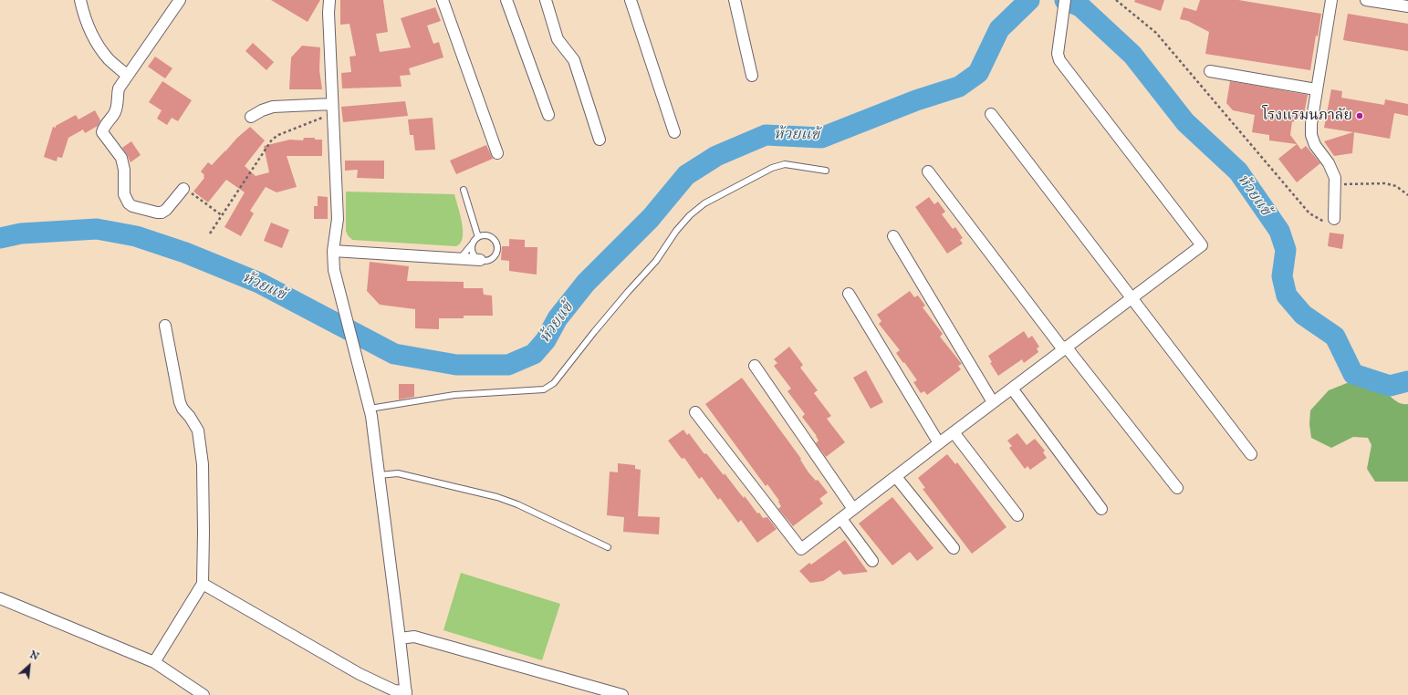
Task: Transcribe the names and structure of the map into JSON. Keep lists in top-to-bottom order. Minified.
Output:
{"water":["ห้วยแข้"],"places":["โรงแรมนภาลัย"],"north":"top right"}
